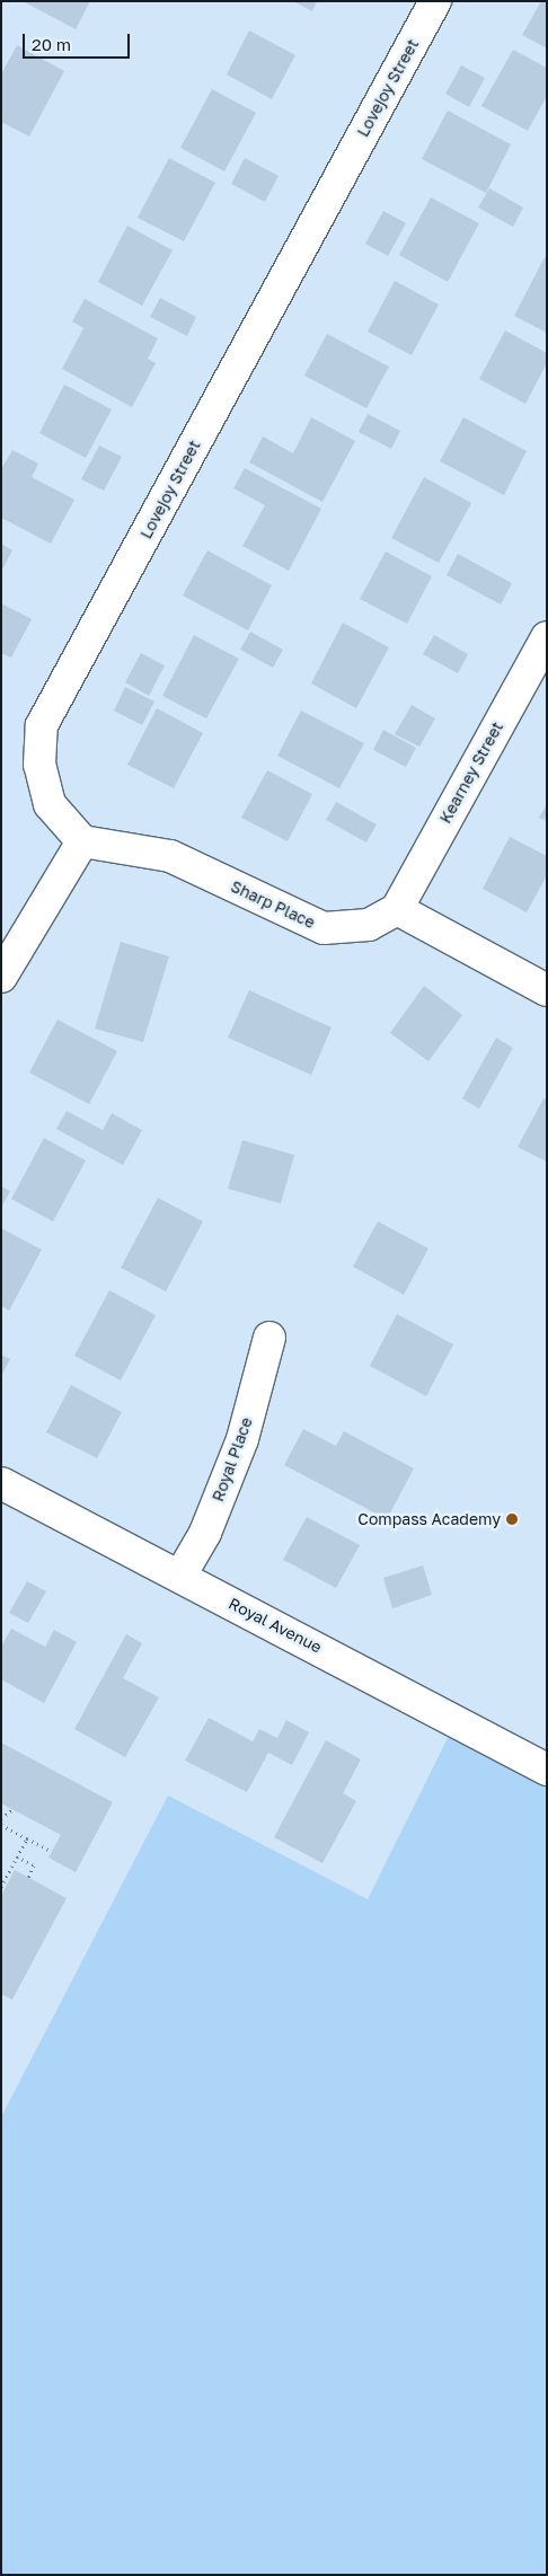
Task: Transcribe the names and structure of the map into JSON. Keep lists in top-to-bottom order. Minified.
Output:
{"streets":{"street":["Lovejoy Street","Kearney Street","Sharp Place","Royal Place","Royal Avenue"]},"crossings":[["Lovejoy Street","Sharp Place"],["Kearney Street","Sharp Place"],["Royal Place","Royal Avenue"]],"places":["Compass Academy"],"scale_bar":"20 m"}
